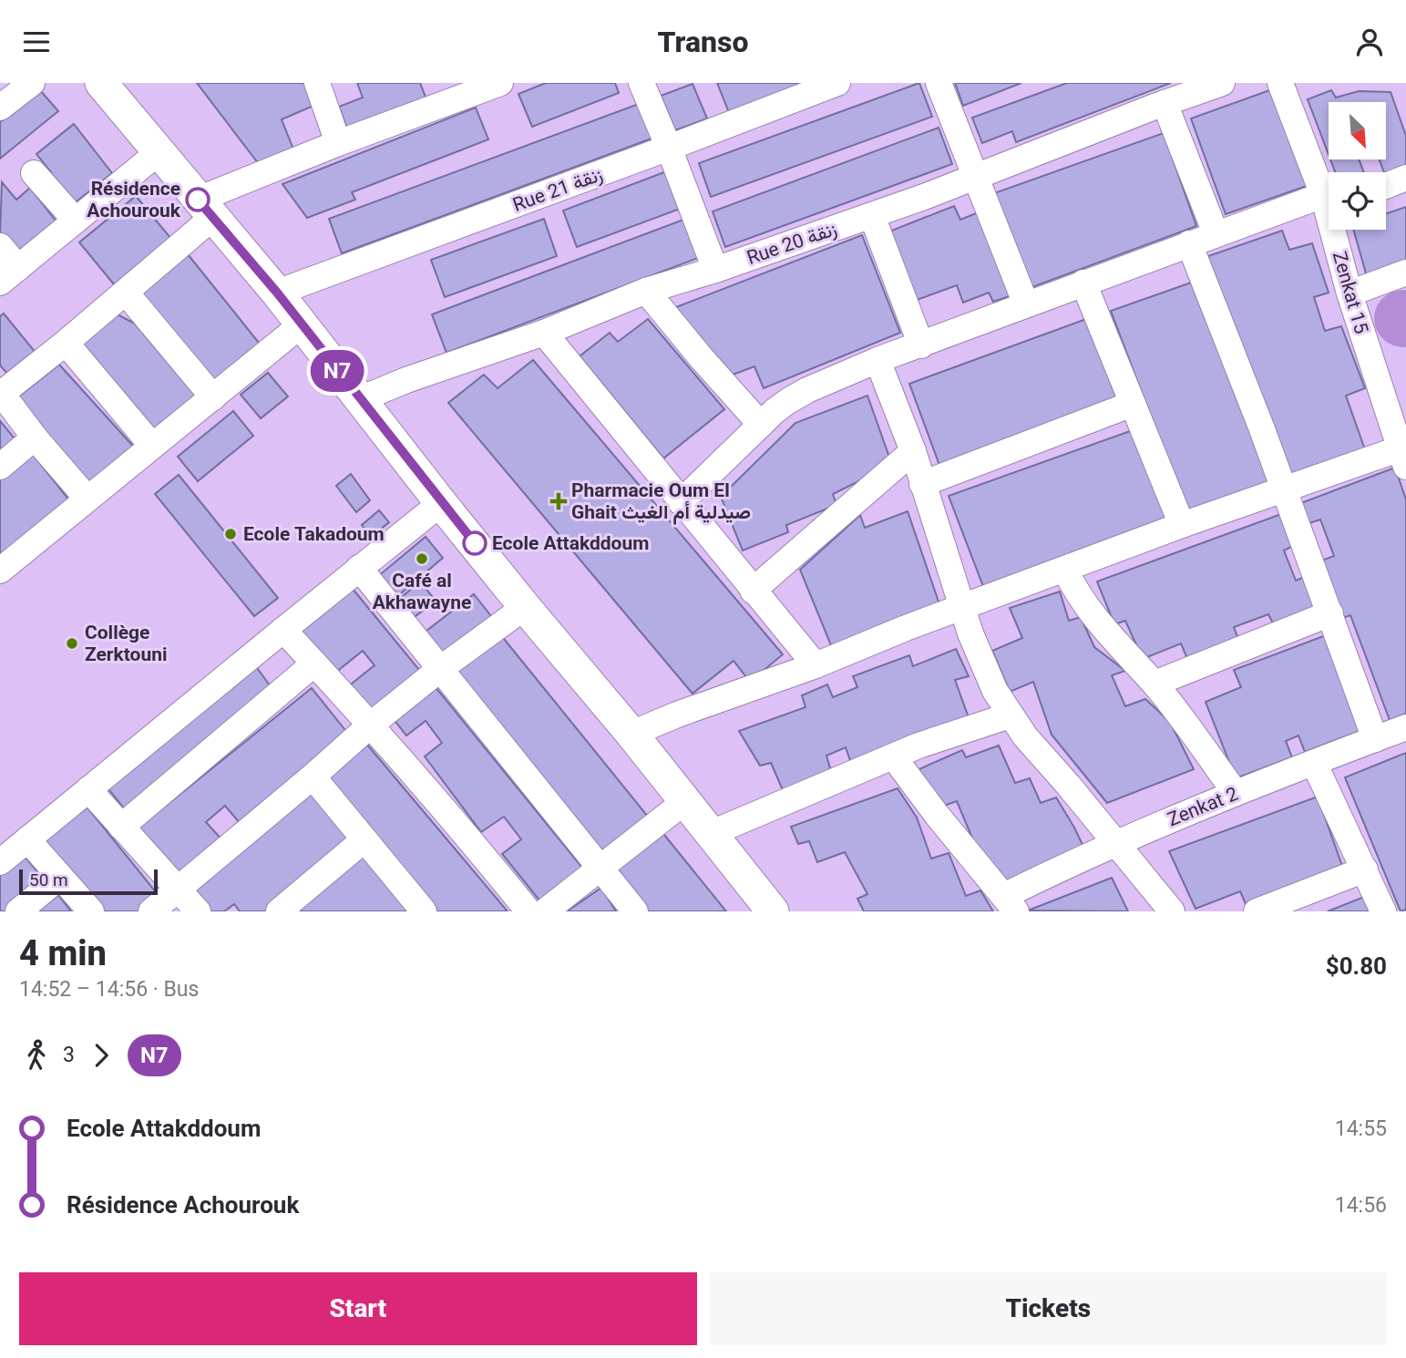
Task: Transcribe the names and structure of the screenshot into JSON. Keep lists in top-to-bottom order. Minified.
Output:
{"streets":{"street":["Rue 21 زنقة","Rue 20 زنقة","Zenkat 15","Zenkat 2"]},"places":{"other":["Résidence Achourouk","Ecole Takadoum","Ecole Attakddoum","Café al Akhawayne","Collège Zerktouni"],"health":["Pharmacie Oum El Ghait صيدلية أم الغيث"]},"lines":["bus line N7"],"scale_bar":"50 m","north":"bottom right","page":{"header":"Transo","on_map":"N7","scale":"50 m","heading":["4 min","14:52 – 14:56 · Bus","$0.80"],"legs":["3","N7"],"list":[{"name":"Ecole Attakddoum","value":"14:55"},{"name":"Résidence Achourouk","value":"14:56"}],"buttons":["Start","Tickets"]}}
